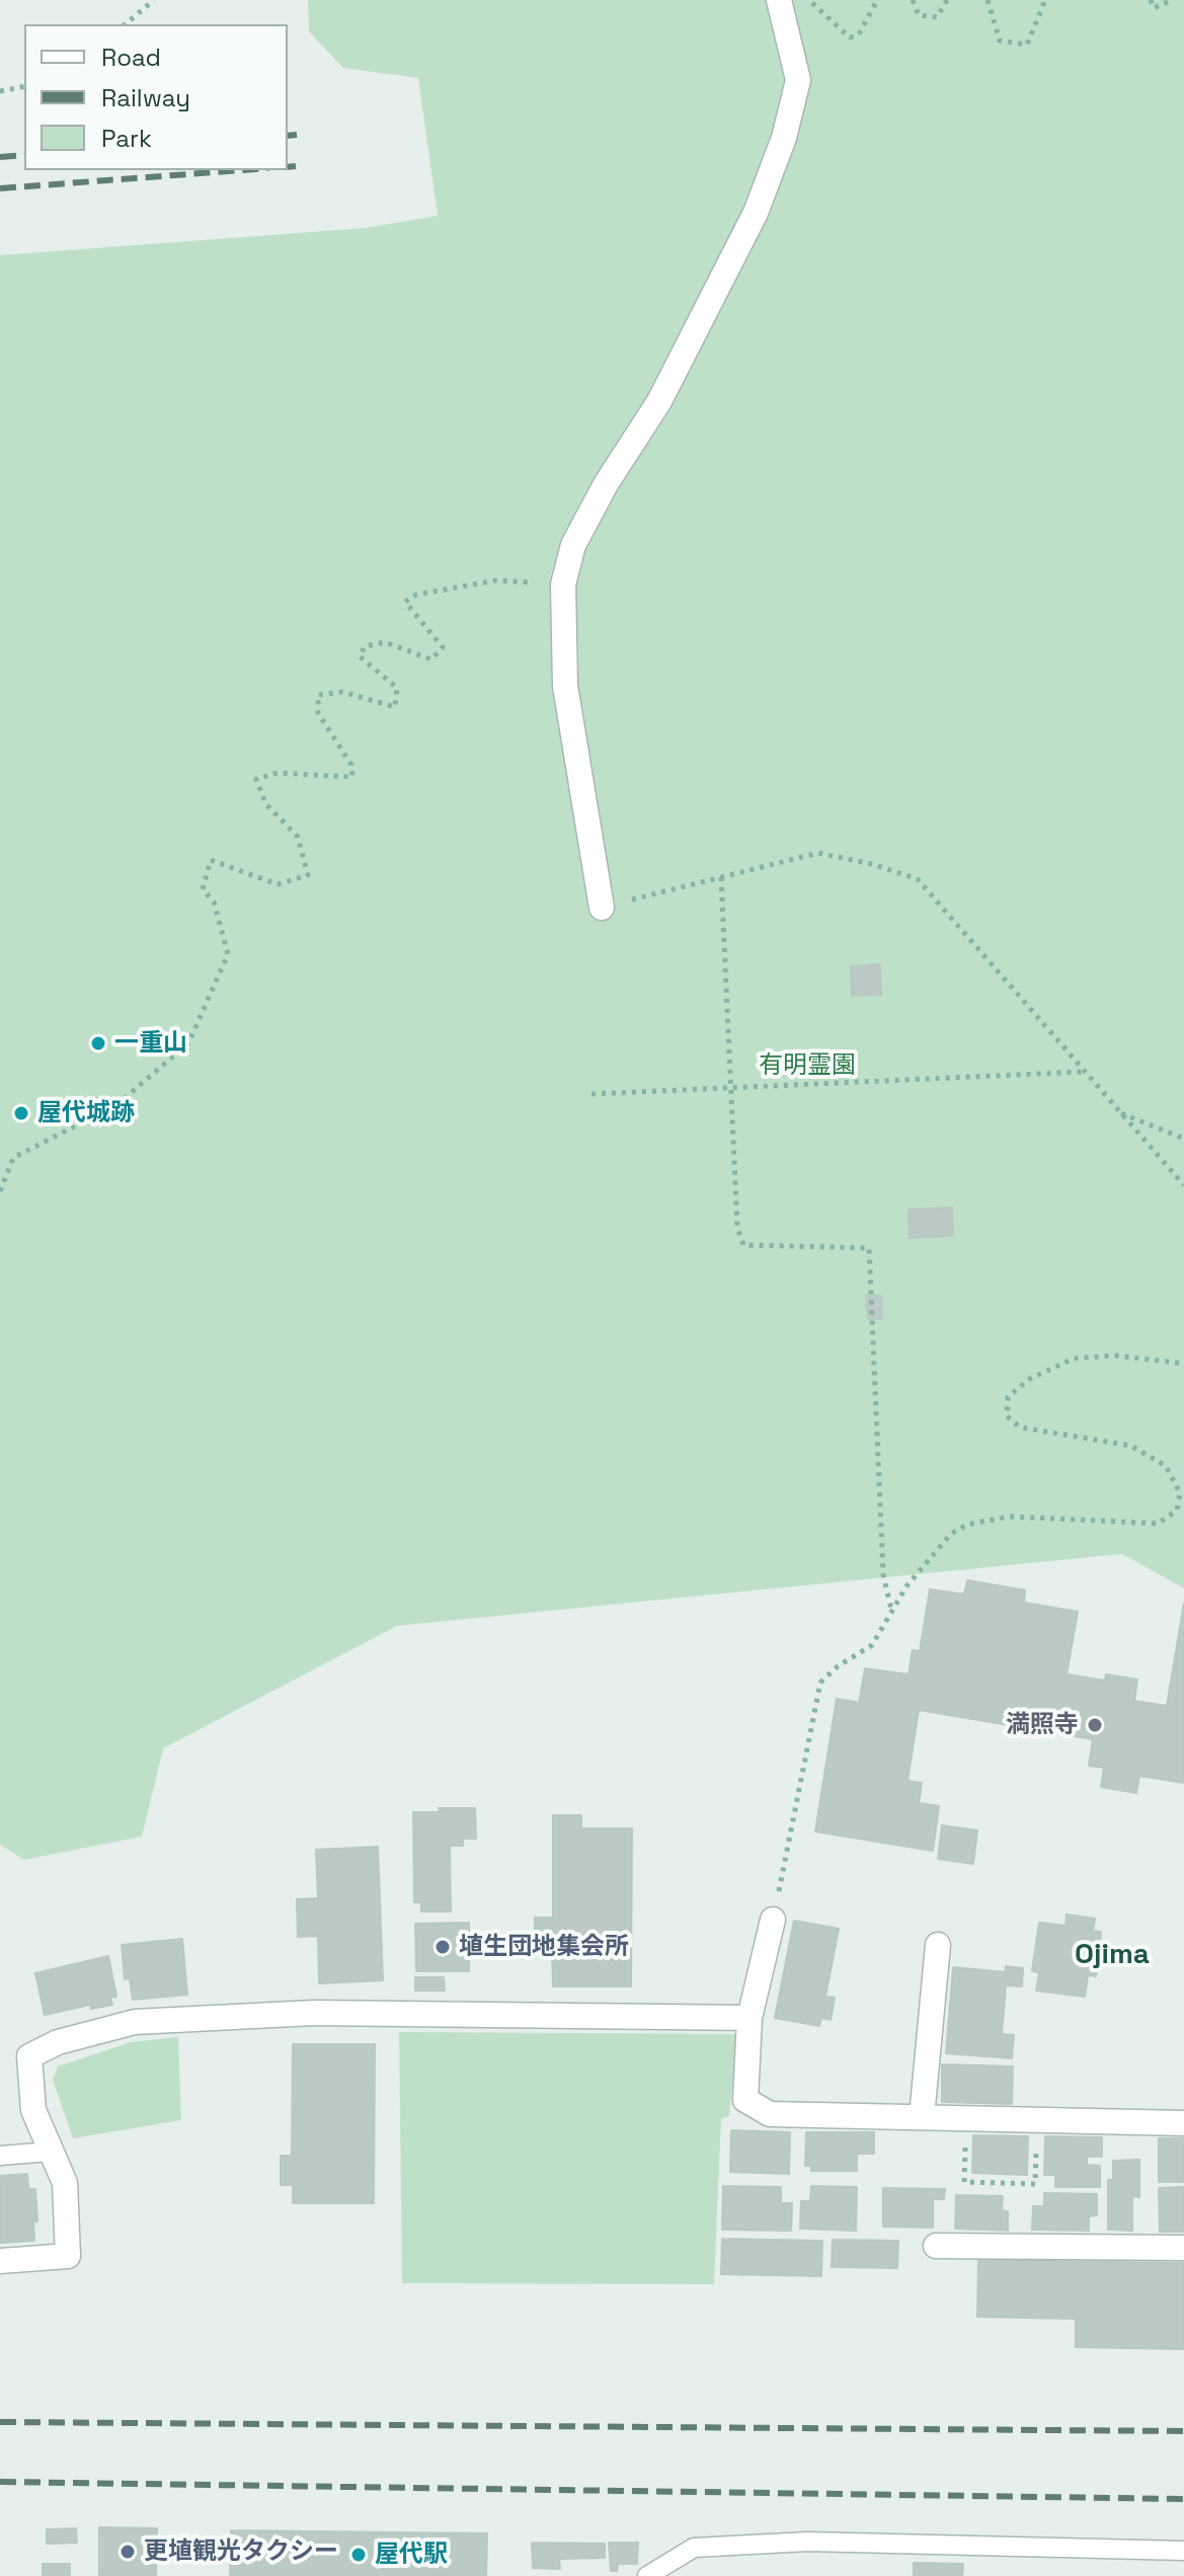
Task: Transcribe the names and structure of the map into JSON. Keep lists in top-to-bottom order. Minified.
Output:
{"districts":["Ojima"],"parks":["有明霊園"],"places":["一重山","屋代城跡","満照寺","埴生団地集会所","更埴観光タクシー","屋代駅"],"legend":["Road","Railway","Park"]}
